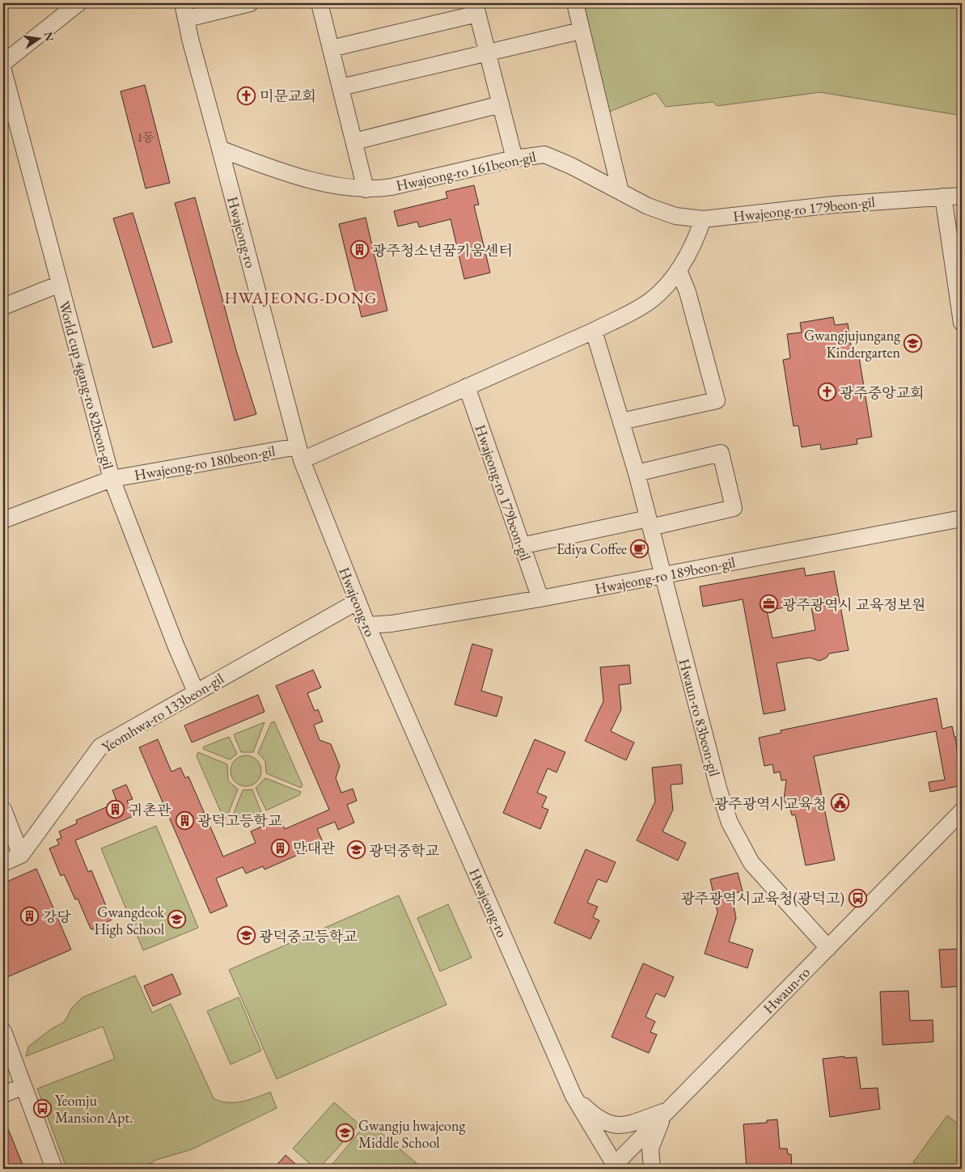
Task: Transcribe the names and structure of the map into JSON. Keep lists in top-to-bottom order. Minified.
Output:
{"streets":{"street":["Hwajeong-ro 161beon-gil","Hwajeong-ro 179beon-gil","Hwajeong-ro","World cup 4gang-ro 82beon-gil","Hwajeong-ro 180beon-gil","Hwajeong-ro 189beon-gil","Yeomhwa-ro 133beon-gil","Hwaun-ro 83beon-gil","Hwaun-ro"]},"crossings":[["Hwajeong-ro 161beon-gil","Hwajeong-ro 179beon-gil"],["Hwajeong-ro 161beon-gil","Hwajeong-ro"],["Hwajeong-ro 179beon-gil","Hwajeong-ro 189beon-gil"],["Hwajeong-ro","Hwajeong-ro 180beon-gil"],["Hwajeong-ro","Hwajeong-ro 189beon-gil"],["Hwajeong-ro","Yeomhwa-ro 133beon-gil"],["Hwajeong-ro","Hwaun-ro"],["World cup 4gang-ro 82beon-gil","Hwajeong-ro 180beon-gil"],["World cup 4gang-ro 82beon-gil","Yeomhwa-ro 133beon-gil"],["Hwajeong-ro 189beon-gil","Hwaun-ro 83beon-gil"],["Hwaun-ro 83beon-gil","Hwaun-ro"]],"districts":["HWAJEONG-DONG"],"places":{"church":["미문교회","광주중앙교회"],"building":["광주청소년꿈키움센터","귀촌관","광덕고등학교","만대관","강당"],"school or university":["Gwangjujungang Kindergarten","광덕중학교","Gwangdeok High School","광덕중고등학교","Gwangju hwajeong Middle School"],"cafe":["Ediya Coffee"],"office":["광주광역시 교육정보원"],"public building":["광주광역시교육청"],"bus stop":["광주광역시교육청(광덕고)","Yeomju Mansion Apt."]},"house_numbers":["1동"],"north":"right"}
